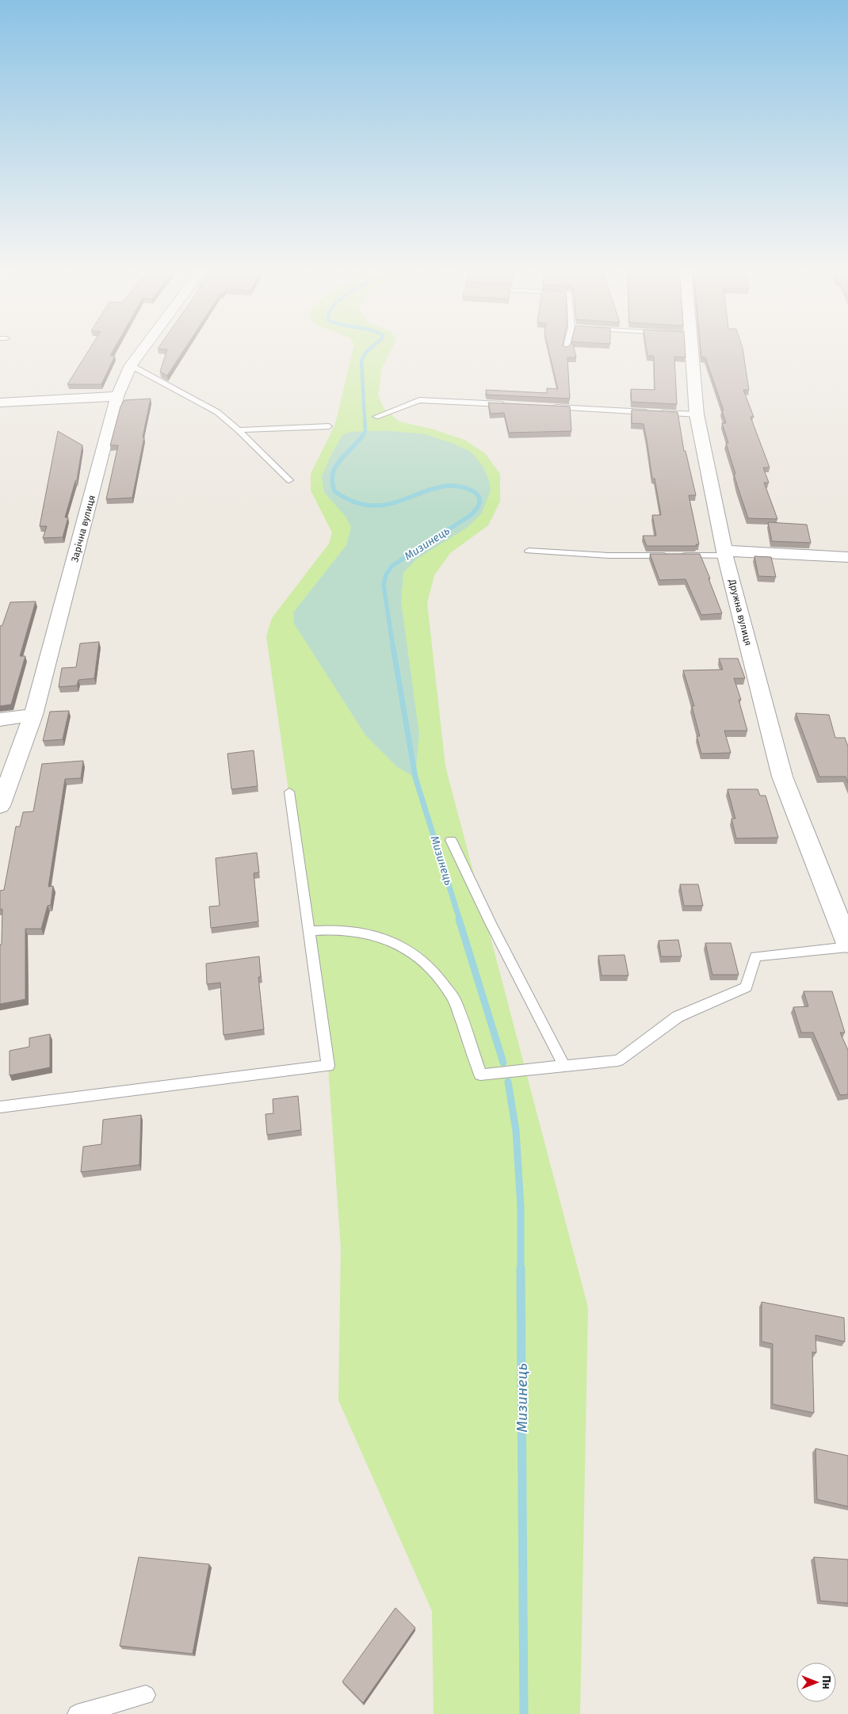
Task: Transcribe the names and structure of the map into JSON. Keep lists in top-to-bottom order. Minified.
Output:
{"streets":{"street":["Зарічна вулиця","Дружна вулиця"]},"water":["Мизинець"],"north":"right"}
